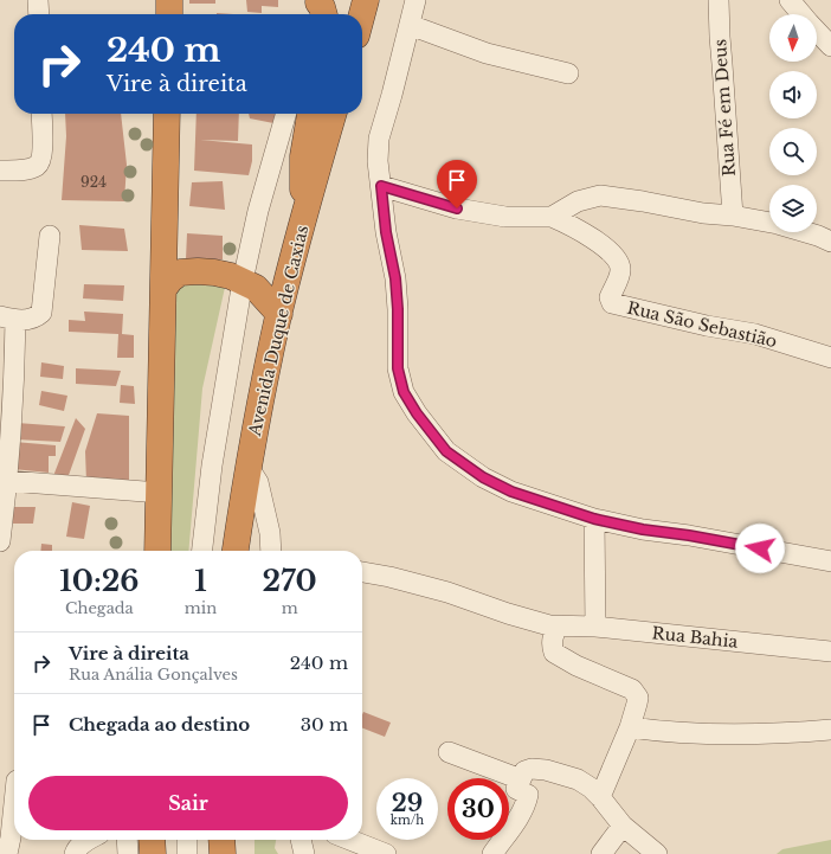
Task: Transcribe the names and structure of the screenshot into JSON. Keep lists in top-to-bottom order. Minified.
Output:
{"streets":{"highway":["Avenida Duque de Caxias"],"street":["Rua Fé em Deus","Rua São Sebastião","Rua Bahia"]},"house_numbers":["924"],"north":"bottom","page":{"turn":["240 m","Vire à direita"],"eta":["10:26","Chegada","1","min","270","m"],"list":[{"name":"Vire à direita","note":"Rua Anália Gonçalves","value":"240 m"},{"name":"Chegada ao destino","value":"30 m"}],"buttons":"Sair","speed":"29 km/h","limit":"30"}}
